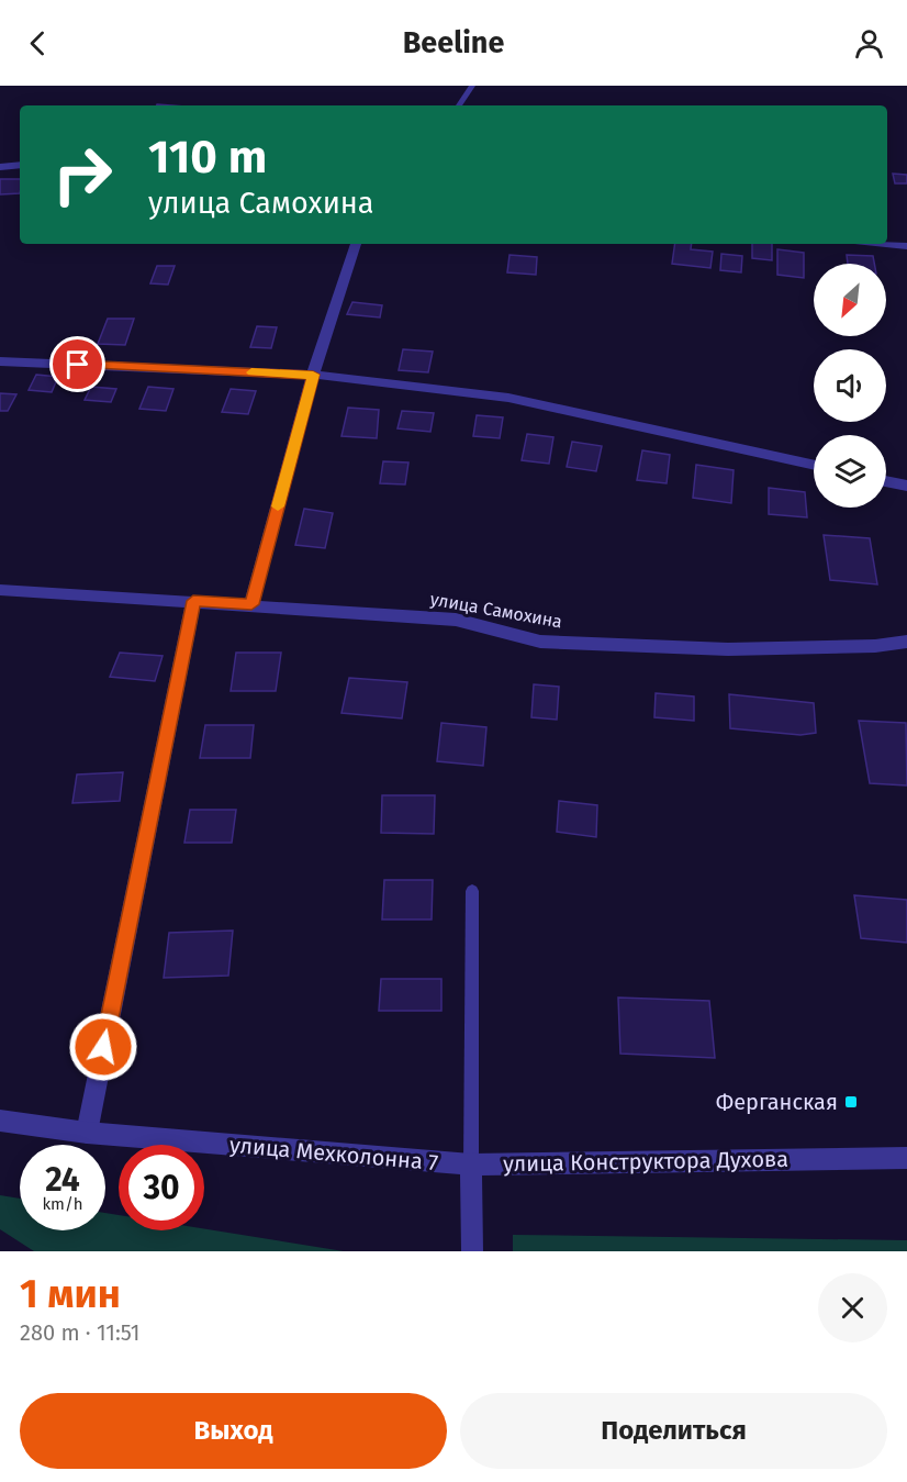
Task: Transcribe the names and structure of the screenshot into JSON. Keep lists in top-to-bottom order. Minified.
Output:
{"streets":{"street":["улица Самохина","улица Мехколонна 7","улица Конструктора Духова"]},"crossings":[["улица Мехколонна 7","улица Конструктора Духова"]],"places":{"transit":["Ферганская"]},"north":"bottom left","page":{"header":"Beeline","turn":["110 m","улица Самохина"],"speed":"24 km/h","limit":"30","heading":["1 мин","280 m · 11:51"],"buttons":["Выход","Поделиться"]}}
